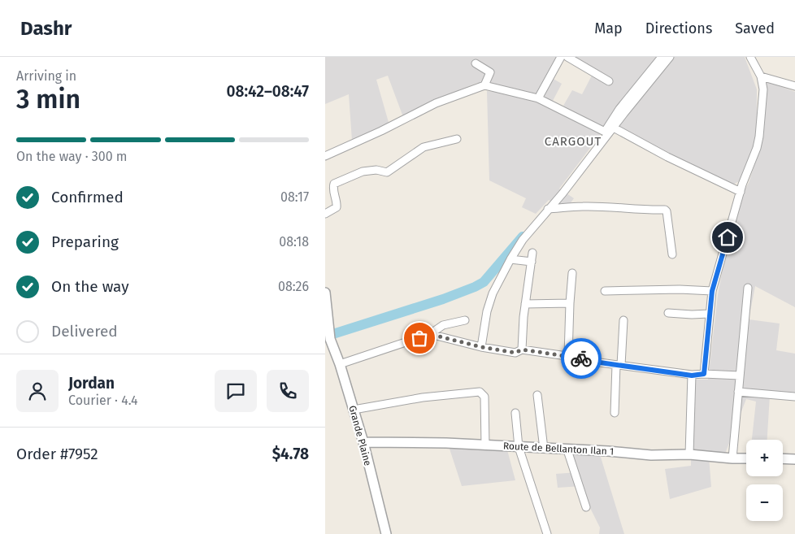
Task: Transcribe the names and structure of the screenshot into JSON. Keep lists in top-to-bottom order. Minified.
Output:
{"streets":{"street":["Grande Plaine","Route de Bellanton Ilan 1"]},"crossings":[["Grande Plaine","Route de Bellanton Ilan 1"]],"districts":["CARGOUT"],"page":{"header":"Dashr","nav":["Map","Directions","Saved"],"heading":["3 min","Arriving in","08:42–08:47"],"panel":["Jordan","Courier · 4.4","Order #7952","$4.78"],"bar":"On the way · 300 m","list":[["Confirmed","08:17"],["Preparing","08:18"],["On the way","08:26"],"Delivered"],"map_buttons":["+","−"]}}
